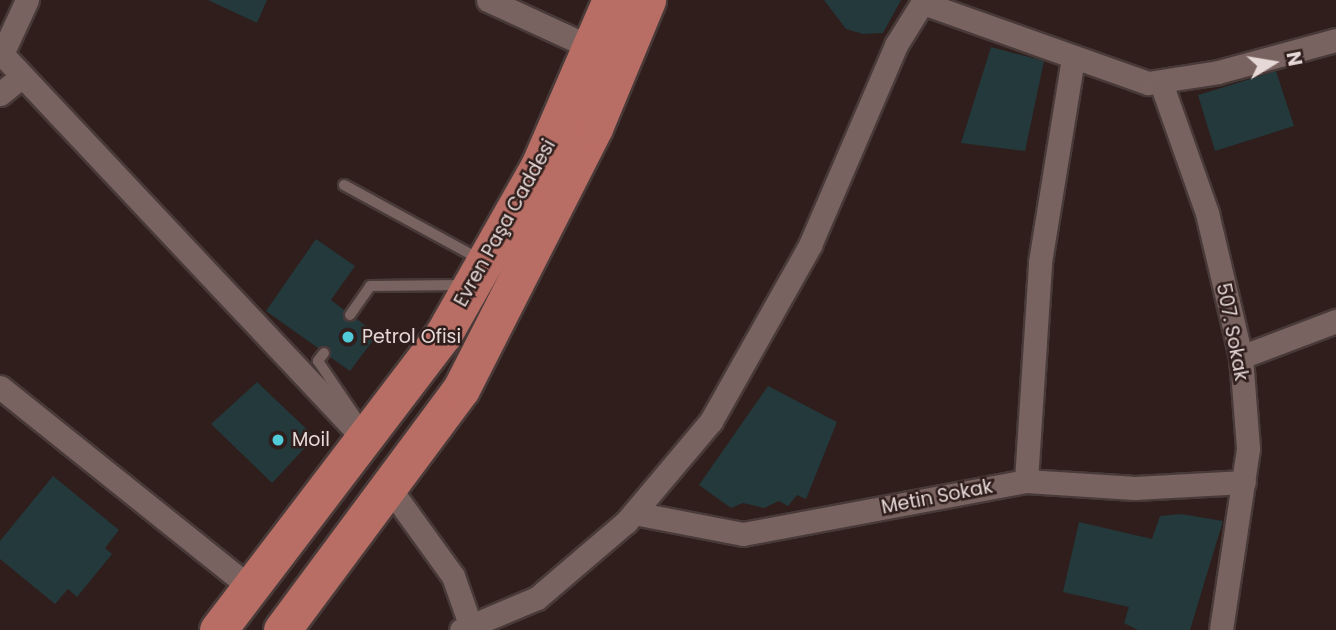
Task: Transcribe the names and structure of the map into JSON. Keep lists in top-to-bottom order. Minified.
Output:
{"streets":{"highway":["Evren Paşa Caddesi"],"street":["507. Sokak","Metin Sokak"]},"crossings":[["507. Sokak","Metin Sokak"]],"places":["Petrol Ofisi","Moil"],"north":"right"}
